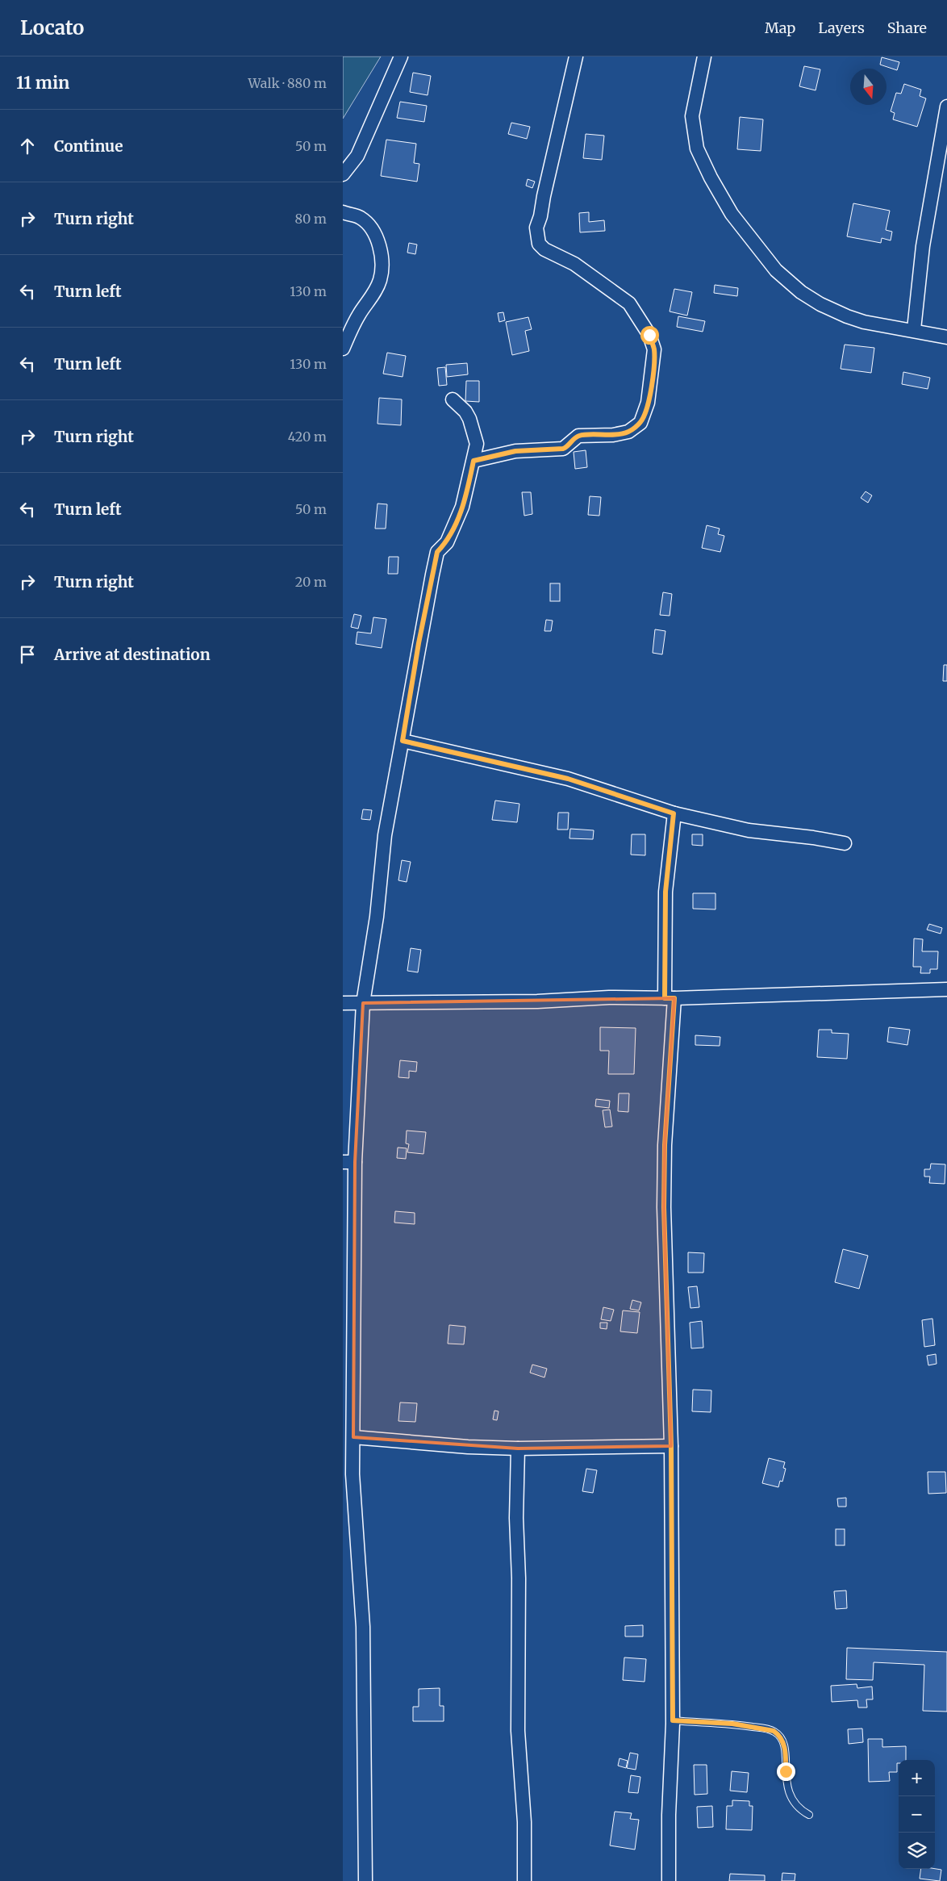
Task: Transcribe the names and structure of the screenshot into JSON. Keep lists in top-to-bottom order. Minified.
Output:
{"north":"bottom","page":{"header":"Locato","nav":["Map","Layers","Share"],"heading":["11 min","Walk · 880 m"],"list":[["Continue","50 m"],["Turn right","80 m"],["Turn left","130 m"],["Turn left","130 m"],["Turn right","420 m"],["Turn left","50 m"],["Turn right","20 m"],"Arrive at destination"],"map_buttons":["+","−"]}}
